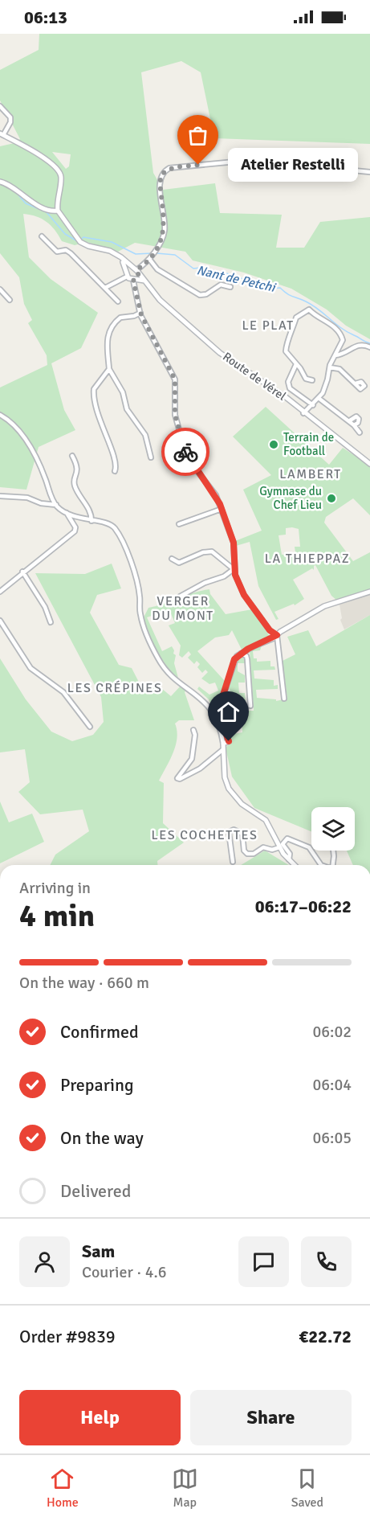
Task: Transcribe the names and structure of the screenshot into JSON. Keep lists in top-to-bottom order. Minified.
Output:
{"streets":{"street":["Route de Vérel"]},"districts":["LE PLAT","LAMBERT","LA THIEPPAZ","VERGER DU MONT","LES CRÉPINES","LES COCHETTES"],"water":["Nant de Petchi"],"places":["Atelier Restelli","Terrain de Football","Gymnase du Chef Lieu"],"page":{"status":"06:13","bubble":"Atelier Restelli","heading":["4 min","Arriving in","06:17–06:22"],"panel":["Sam","Courier · 4.6","Order #9839","€22.72"],"bar":"On the way · 660 m","list":[["Confirmed","06:02"],["Preparing","06:04"],["On the way","06:05"],"Delivered"],"buttons":["Help","Share"],"tabs":["Home","Map","Saved"]}}
